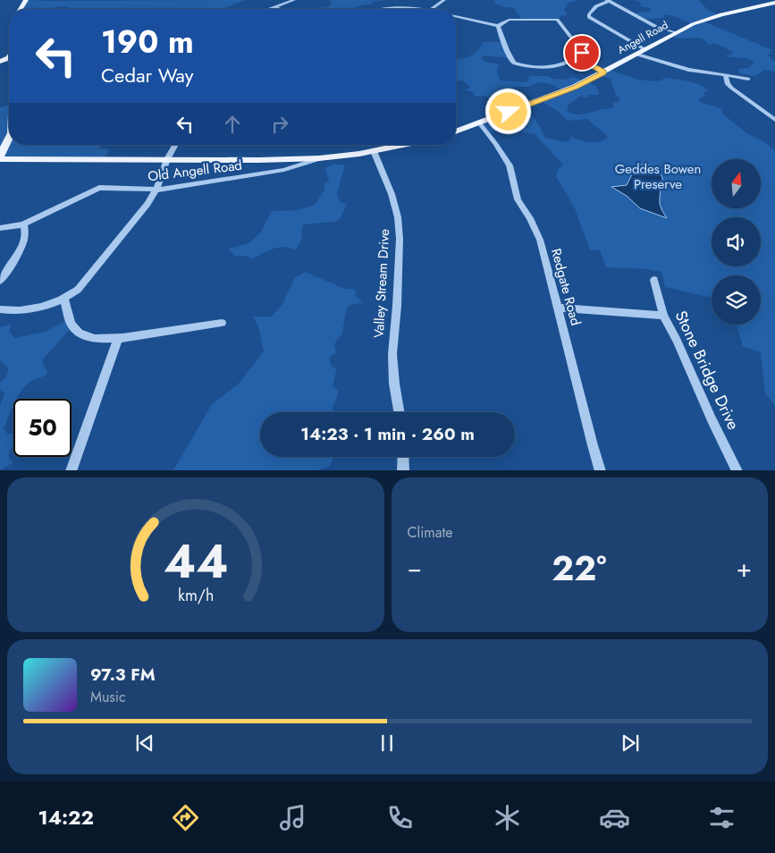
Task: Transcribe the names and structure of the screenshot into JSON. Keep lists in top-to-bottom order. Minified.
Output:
{"streets":{"main road":["Angell Road"],"street":["Old Angell Road","Valley Stream Drive","Redgate Road","Stone Bridge Drive"]},"crossings":[["Angell Road","Redgate Road"]],"parks":["Geddes Bowen Preserve"],"north":"top","page":{"turn":["190 m","Cedar Way"],"limit":"50","trip":"14:23 · 1 min · 260 m","tile":"Climate","heat":["−","22°","+"],"song":["97.3 FM","Music"],"tabs":"14:22","gauge":["44","km/h"]}}
